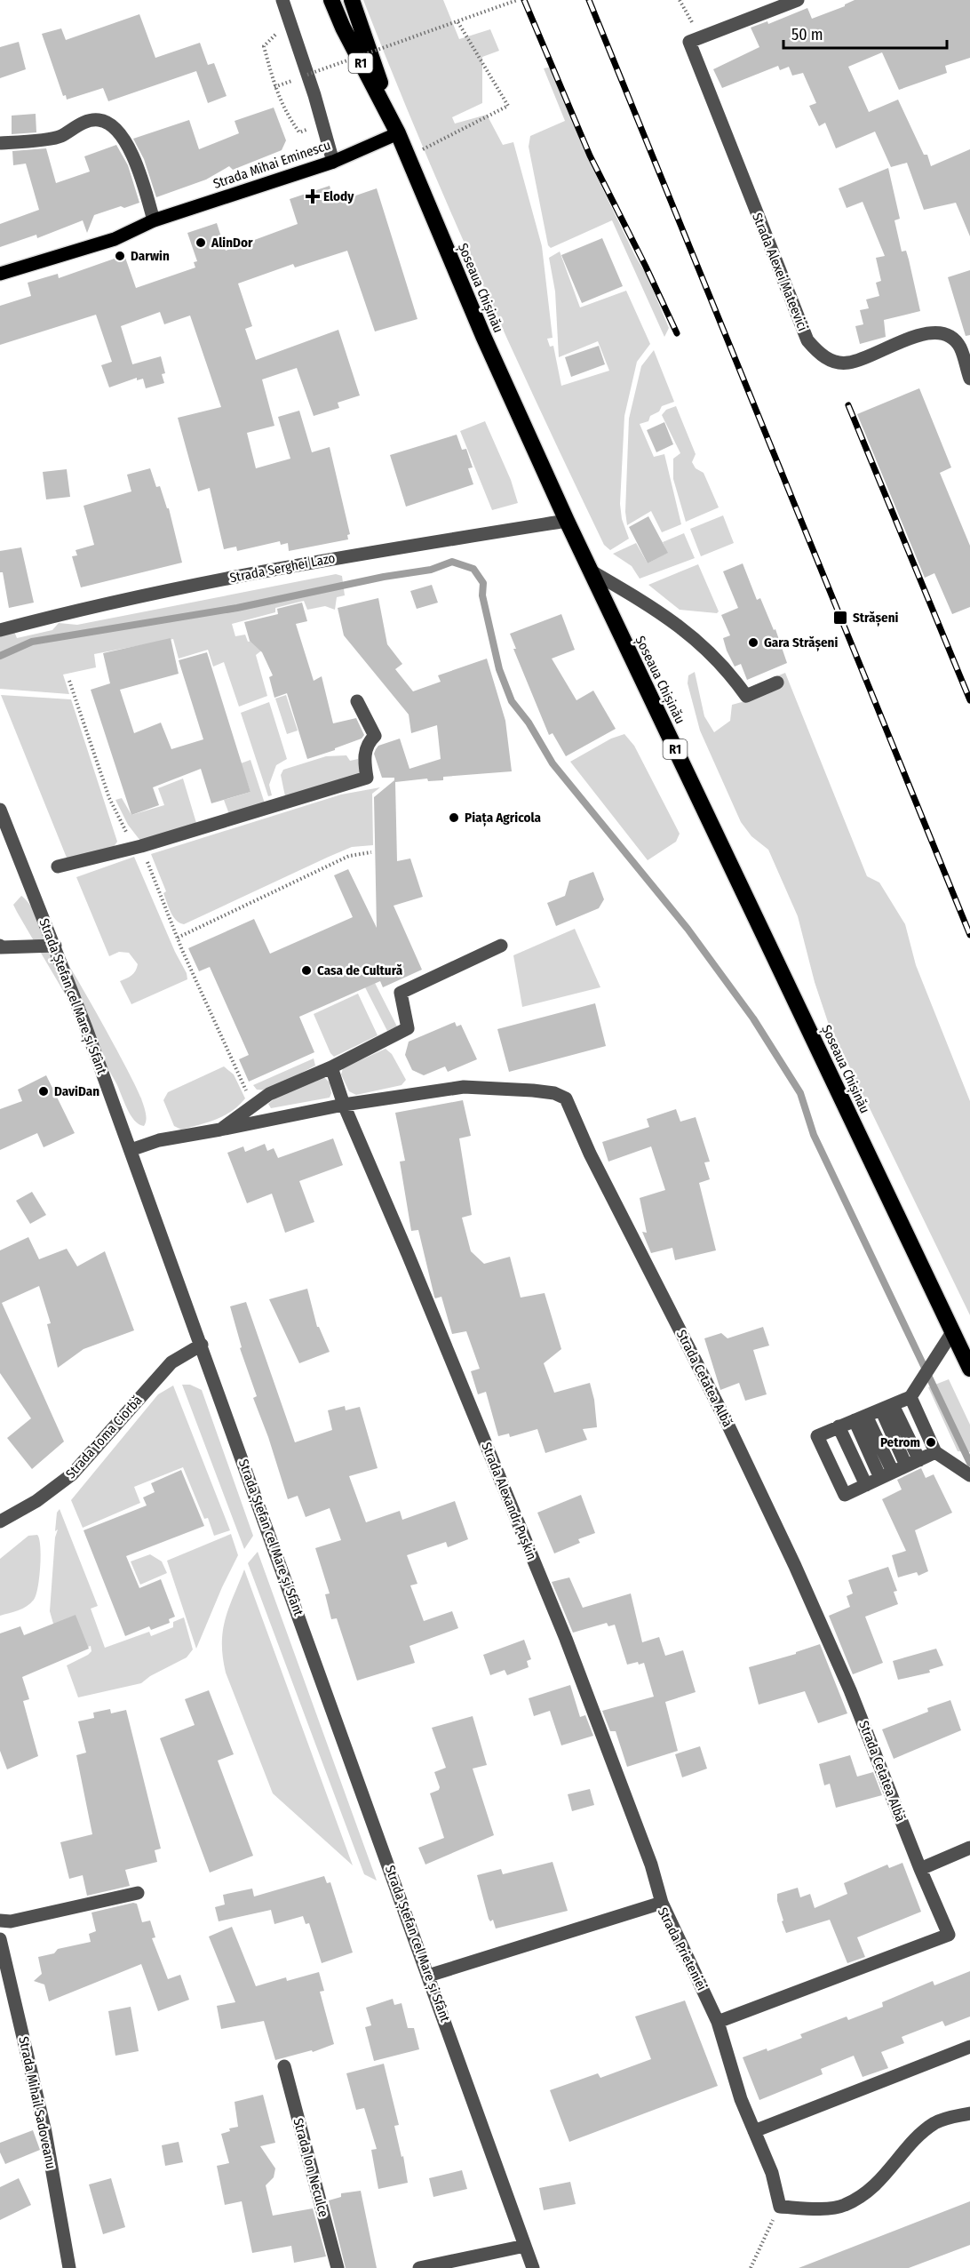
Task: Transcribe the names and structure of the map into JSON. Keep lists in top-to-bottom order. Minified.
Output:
{"streets":{"highway":["R1","Șoseaua Chișinău"],"main road":["Strada Mihai Eminescu"],"street":["Strada Alexei Mateevici","Strada Serghei Lazo","Strada Ștefan cel Mare și Sfânt","Strada Cetatea Albă","Strada Toma Ciorbă","Strada Alexandr Pușkin","Strada Prieteniei","Strada Mihail Sadoveanu","Strada Ion Neculce"]},"crossings":[["Strada Mihai Eminescu","Șoseaua Chișinău"],["Șoseaua Chișinău","Strada Serghei Lazo"],["Strada Ștefan cel Mare și Sfânt","Strada Toma Ciorbă"],["Strada Ștefan cel Mare și Sfânt","Strada Prieteniei"],["Strada Cetatea Albă","Strada Alexandr Pușkin"],["Strada Cetatea Albă","Strada Prieteniei"],["Strada Alexandr Pușkin","Strada Prieteniei"]],"places":{"health":["Elody"],"other":["AlinDor","Darwin","Gara Strășeni","Piața Agricola","Casa de Cultură","DaviDan","Petrom"],"transit":["Strășeni"]},"scale_bar":"50 m"}
